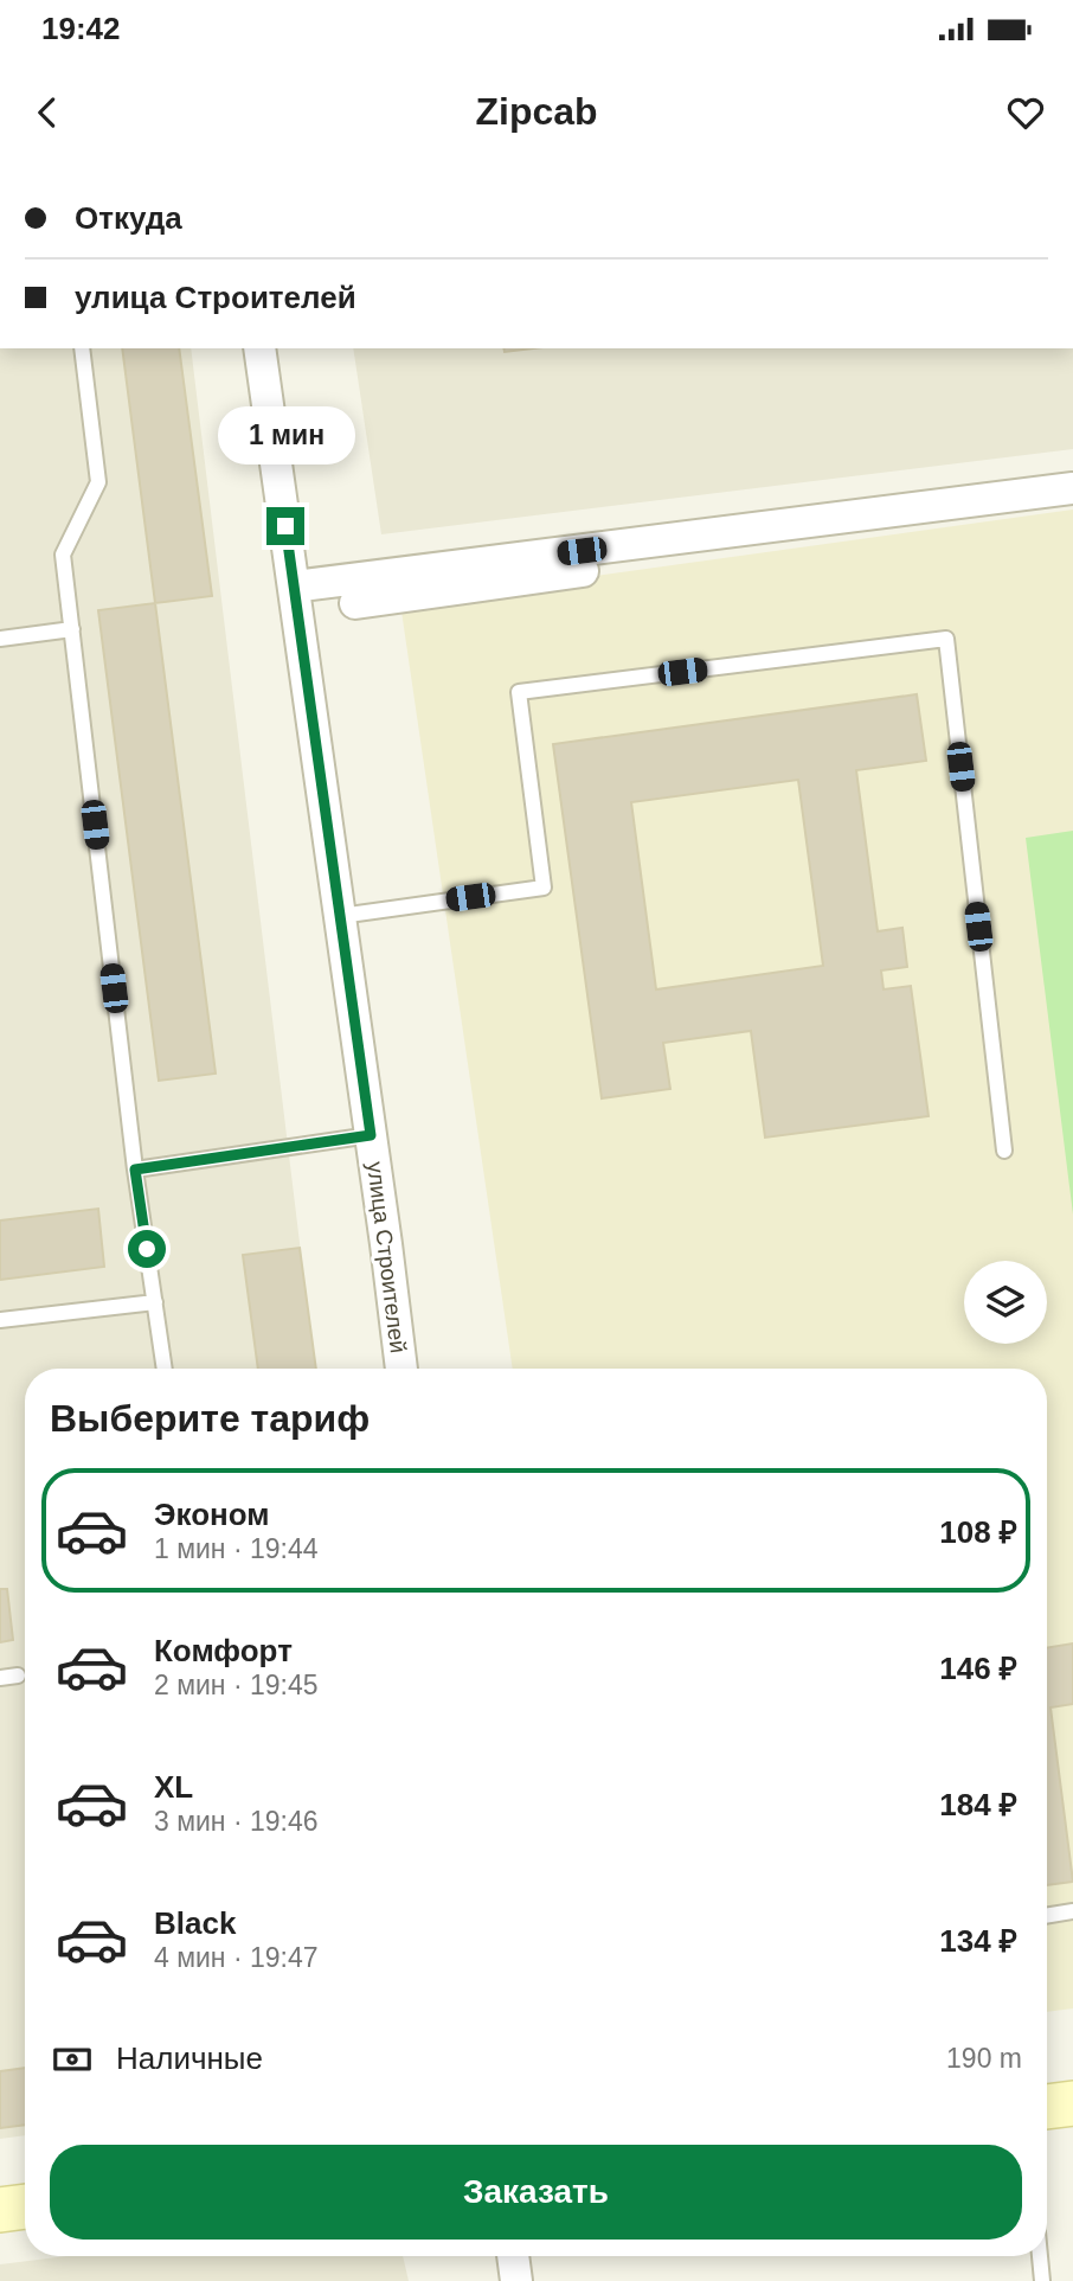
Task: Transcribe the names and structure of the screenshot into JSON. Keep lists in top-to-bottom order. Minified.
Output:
{"streets":{"street":["улица Строителей"]},"page":{"status":"19:42","header":"Zipcab","banner":["Откуда","улица Строителей"],"bubble":"1 мин","heading":"Выберите тариф","list":[{"name":"Эконом","note":"1 мин · 19:44","value":"108 ₽"},{"name":"Комфорт","note":"2 мин · 19:45","value":"146 ₽"},{"name":"XL","note":"3 мин · 19:46","value":"184 ₽"},{"name":"Black","note":"4 мин · 19:47","value":"134 ₽"}],"pay":["Наличные","190 m"],"buttons":"Заказать"}}
